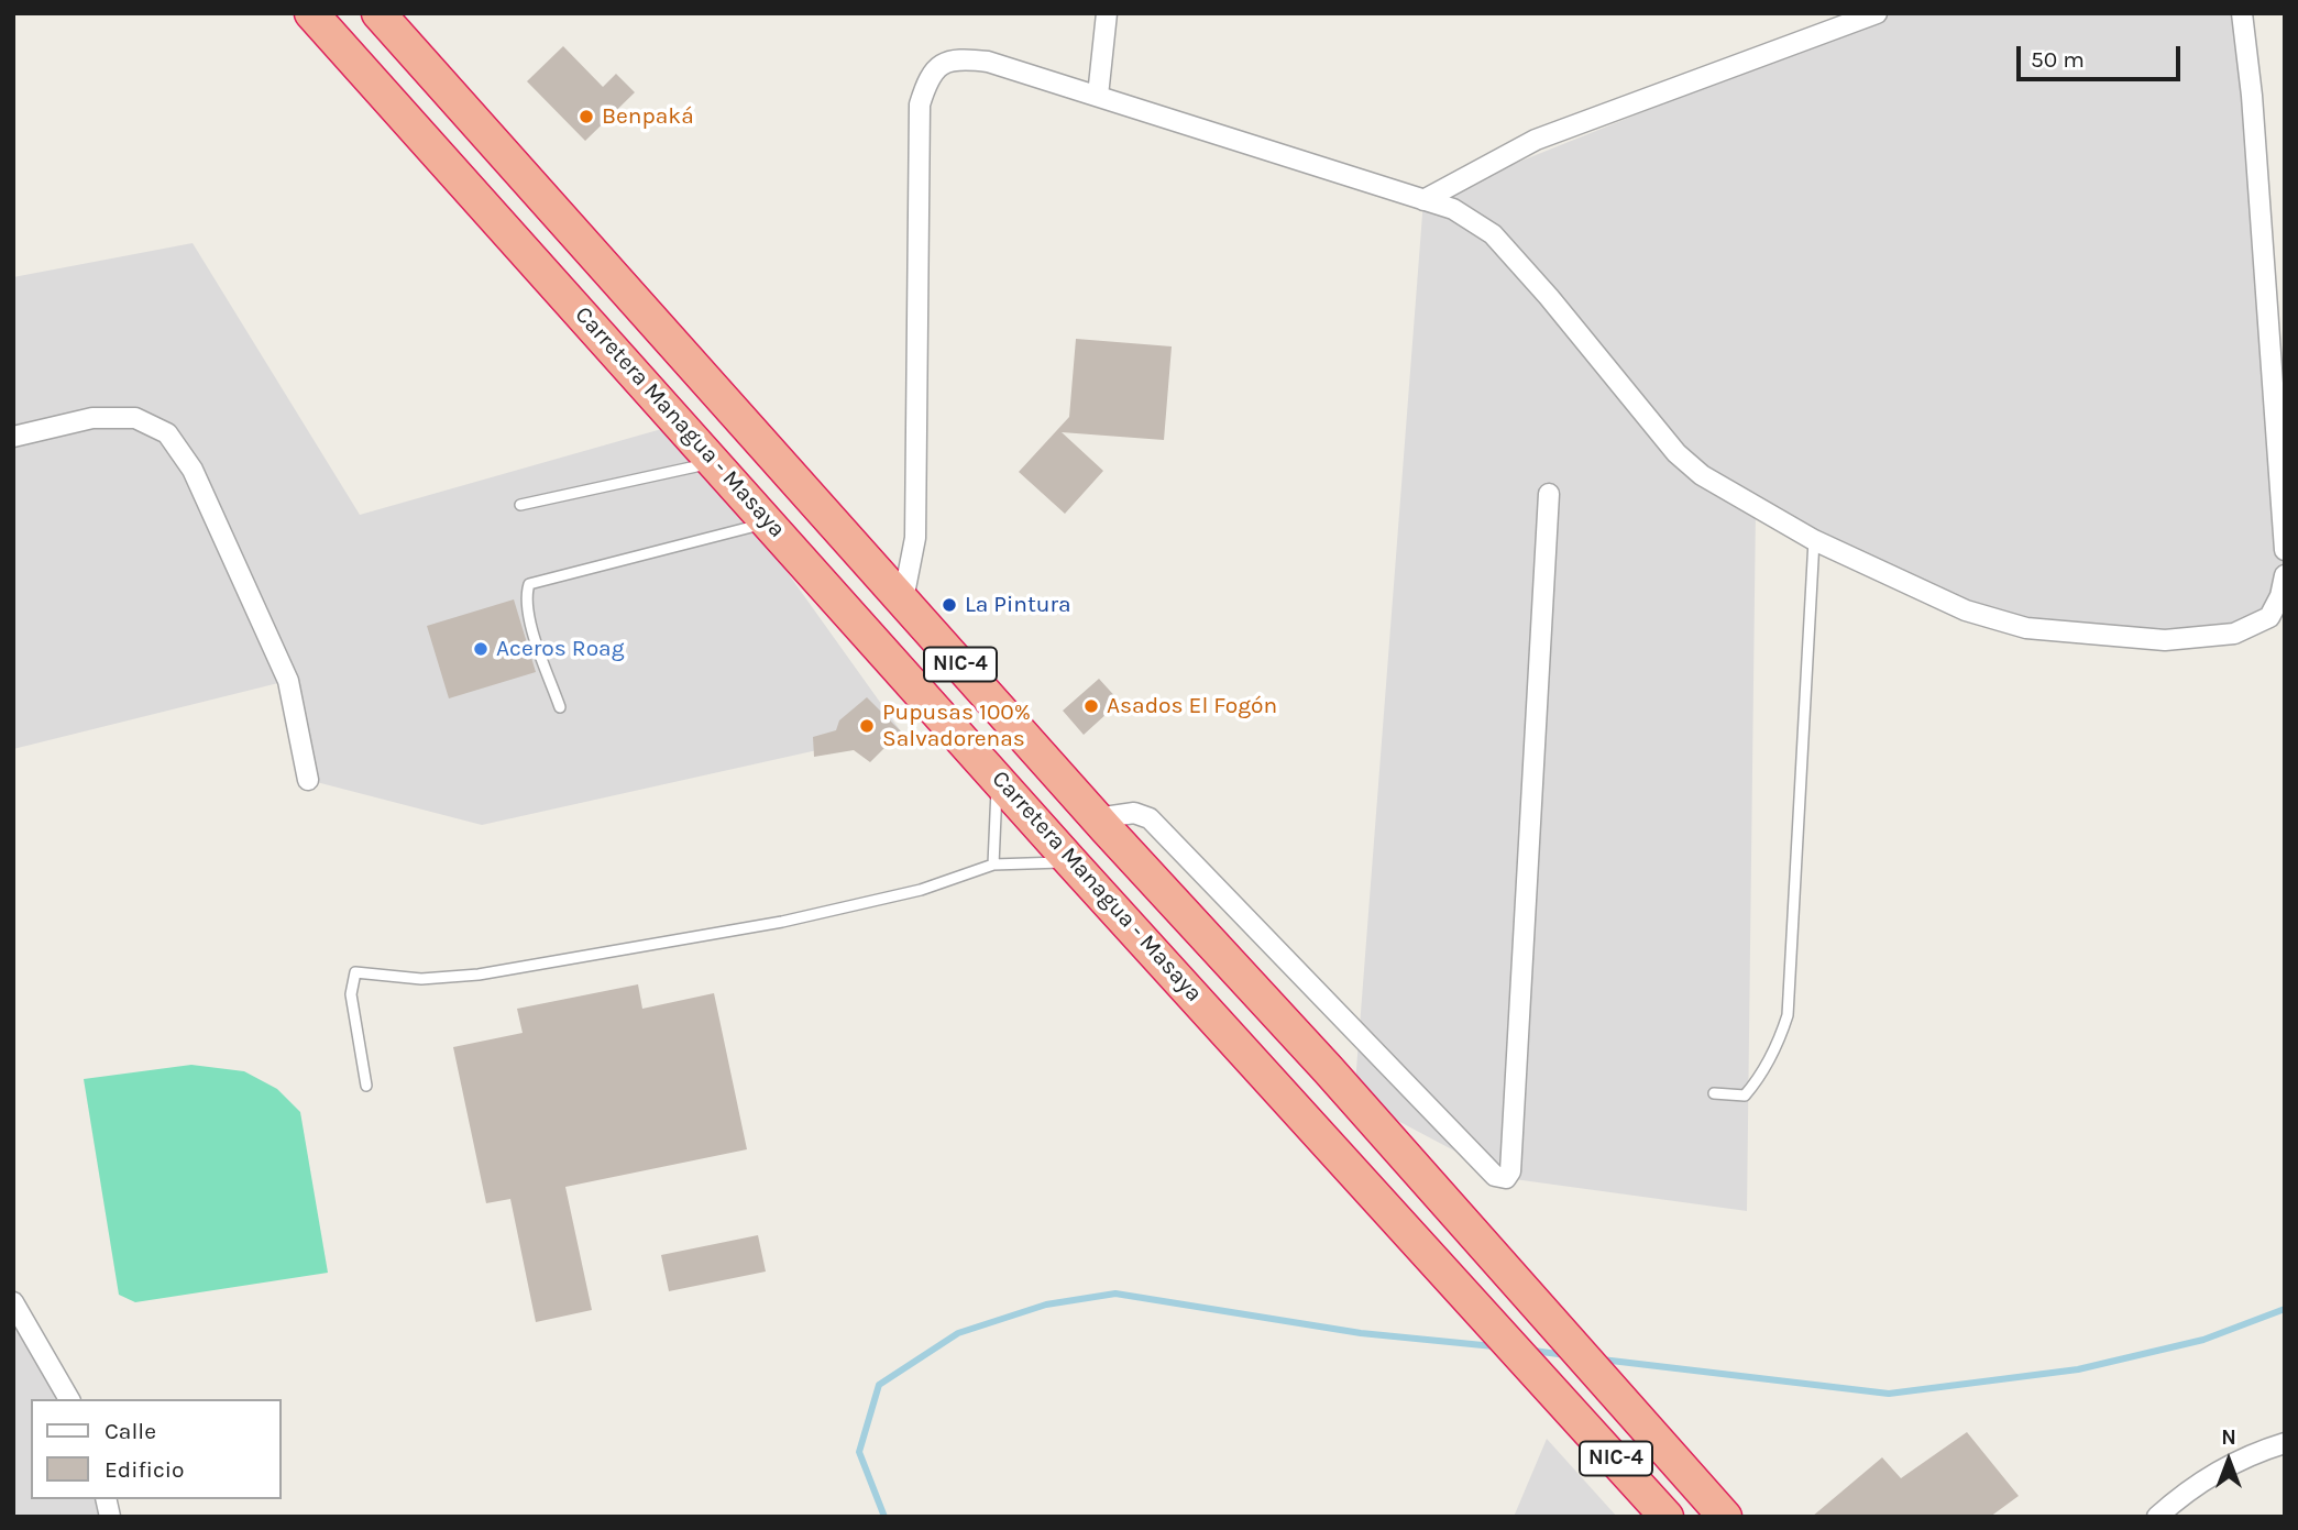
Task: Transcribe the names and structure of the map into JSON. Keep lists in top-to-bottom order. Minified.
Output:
{"streets":{"highway":["Carretera Managua - Masaya","NIC-4"]},"places":["Benpaká","La Pintura","Aceros Roag","Asados El Fogón","Pupusas 100% Salvadorenas"],"legend":["Calle","Edificio"],"scale_bar":"50 m","north":"top"}
